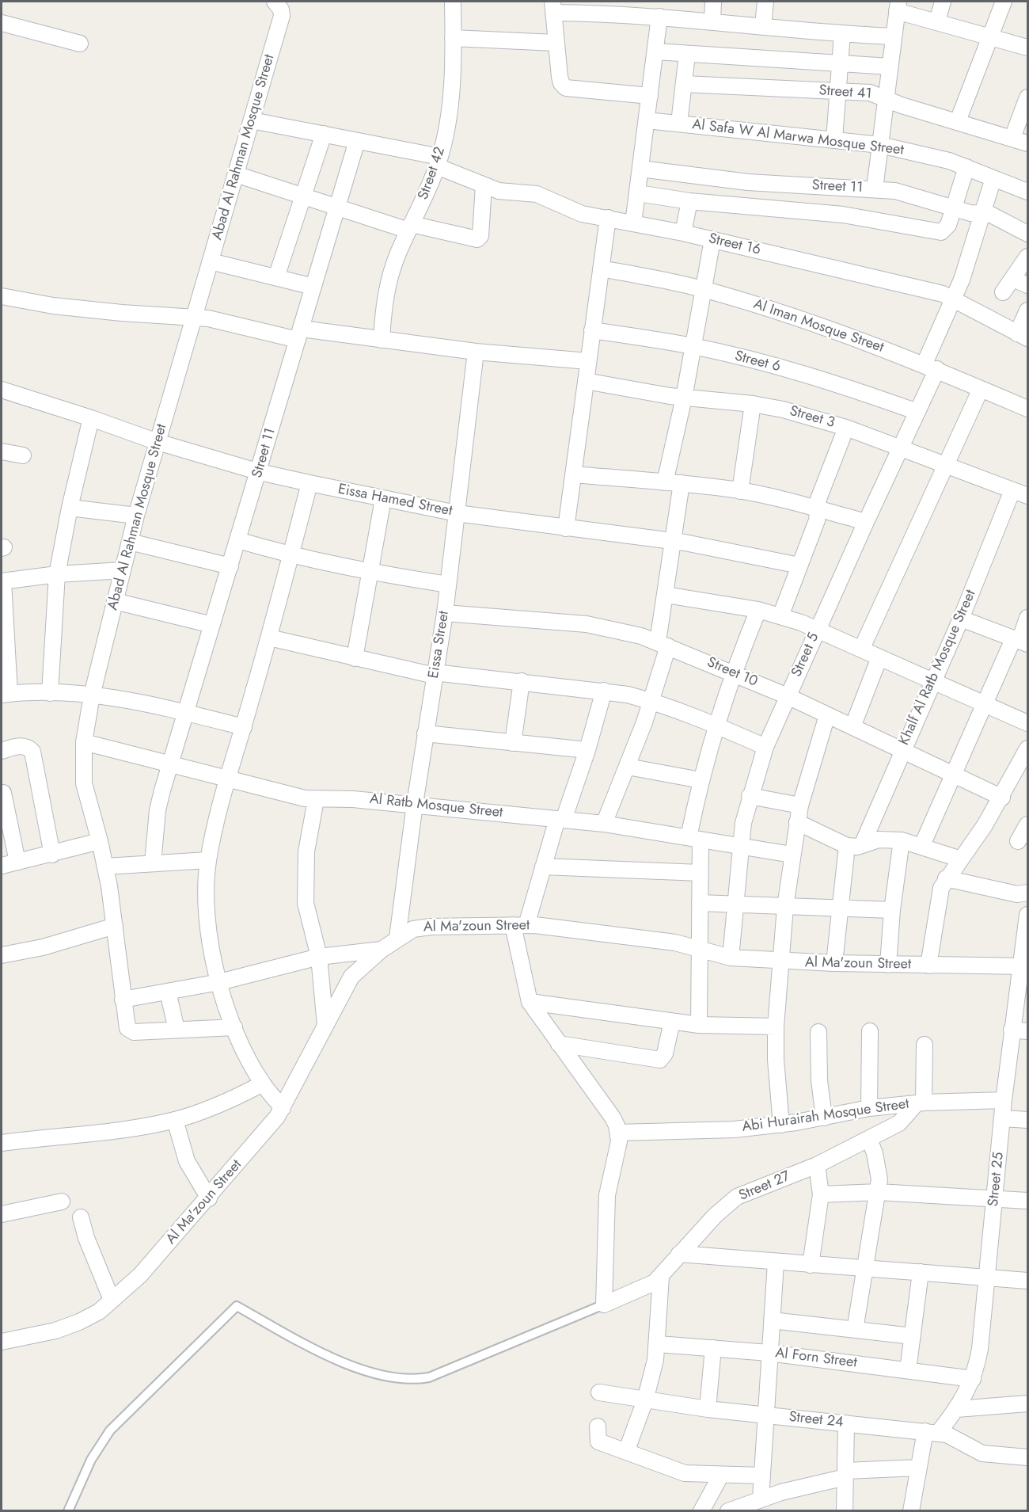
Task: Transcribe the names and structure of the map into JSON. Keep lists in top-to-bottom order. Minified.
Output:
{"streets":{"street":["Street 41","Al Safa W Al Marwa Mosque Street","Abad Al Rahman Mosque Street","Street 42","Street 11","Street 16","Al Iman Mosque Street","Street 6","Street 3","Eissa Hamed Street","Eissa Street","Street 5","Khalf Al Ratb Mosque Street","Street 10","Al Ratb Mosque Street","Al Ma'zoun Street","Abi Hurairah Mosque Street","Street 25","Street 27","Al Forn Street","Street 24"]},"crossings":[["Al Safa W Al Marwa Mosque Street","Street 5"],["Abad Al Rahman Mosque Street","Street 16"],["Abad Al Rahman Mosque Street","Eissa Hamed Street"],["Abad Al Rahman Mosque Street","Al Ratb Mosque Street"],["Street 42","Street 16"],["Street 11","Street 16"],["Street 11","Eissa Hamed Street"],["Street 11","Street 5"],["Street 11","Al Ratb Mosque Street"],["Street 16","Street 5"],["Al Iman Mosque Street","Street 5"],["Street 6","Street 5"],["Street 3","Street 5"],["Street 3","Khalf Al Ratb Mosque Street"],["Eissa Hamed Street","Eissa Street"],["Eissa Street","Street 10"],["Eissa Street","Al Ratb Mosque Street"],["Eissa Street","Al Ma'zoun Street"],["Street 5","Street 10"],["Street 5","Al Ratb Mosque Street"],["Street 5","Al Ma'zoun Street"],["Khalf Al Ratb Mosque Street","Street 10"],["Khalf Al Ratb Mosque Street","Al Ma'zoun Street"],["Al Ma'zoun Street","Street 25"],["Abi Hurairah Mosque Street","Street 25"],["Abi Hurairah Mosque Street","Street 27"],["Street 25","Al Forn Street"],["Street 25","Street 24"]]}
